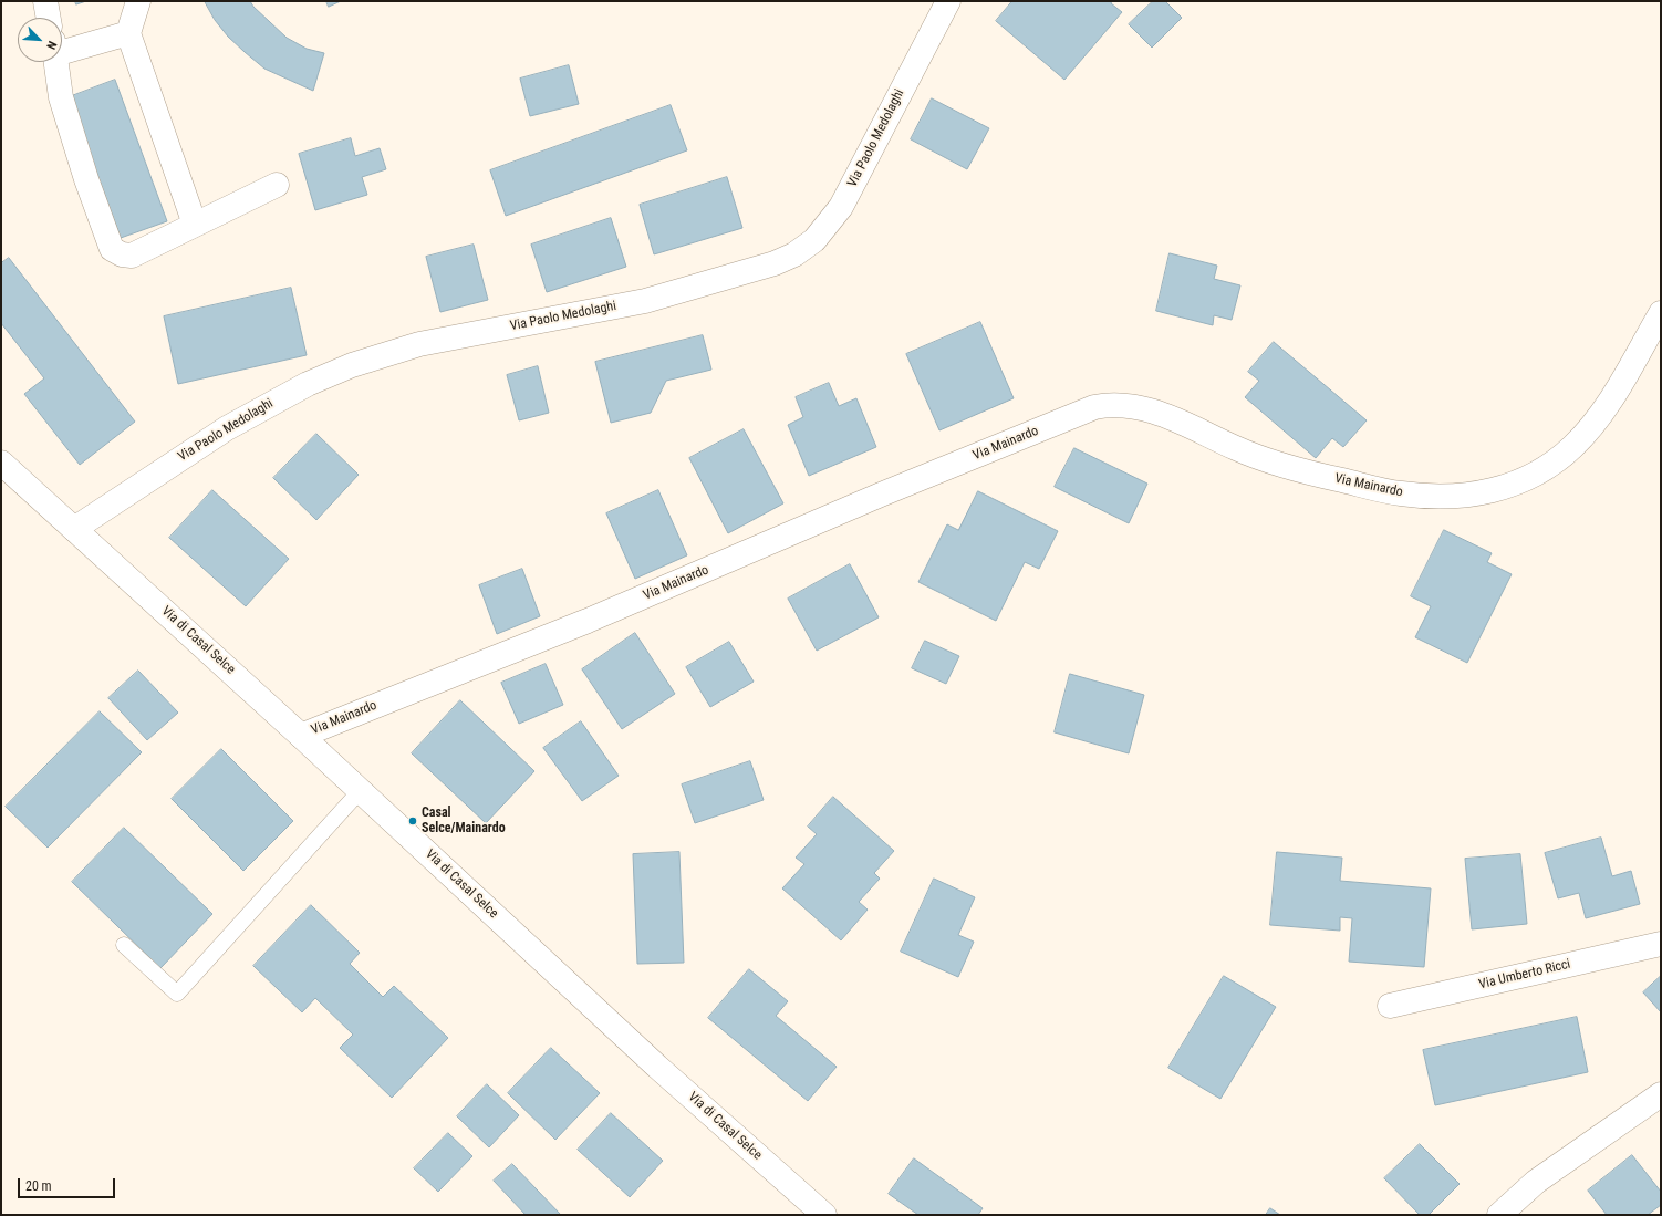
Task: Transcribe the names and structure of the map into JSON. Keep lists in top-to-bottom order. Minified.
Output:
{"streets":{"street":["Via Paolo Medolaghi","Via Mainardo","Via di Casal Selce","Via Umberto Ricci"]},"crossings":[["Via Paolo Medolaghi","Via di Casal Selce"],["Via Mainardo","Via di Casal Selce"]],"places":["Casal Selce/Mainardo"],"scale_bar":"20 m","north":"bottom right"}
